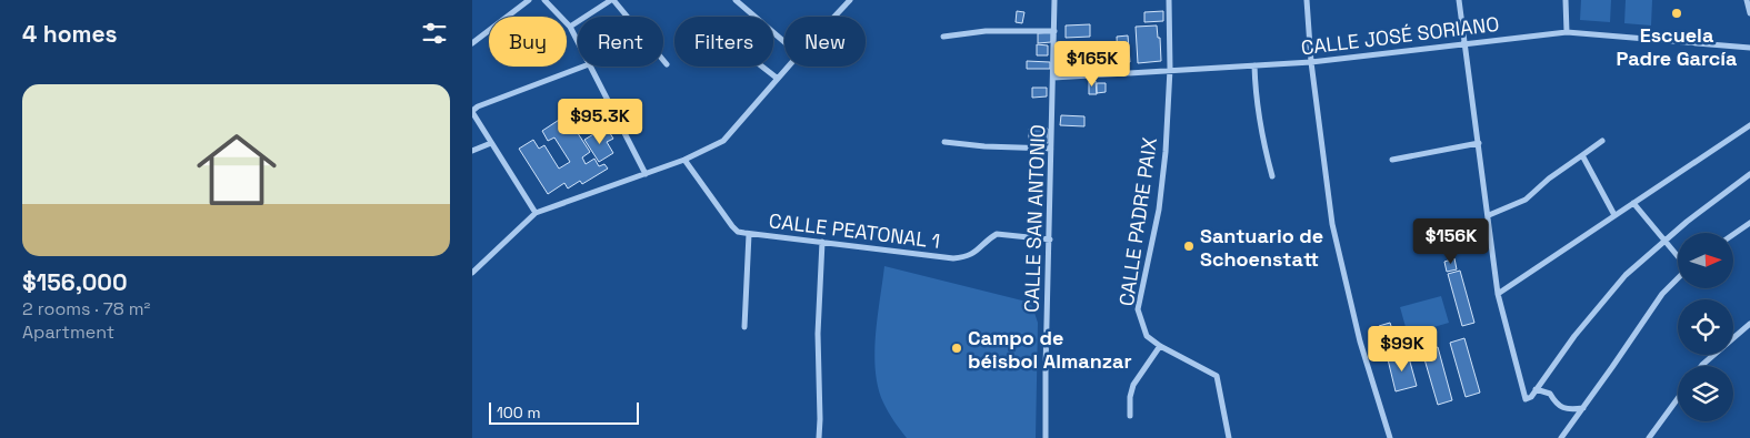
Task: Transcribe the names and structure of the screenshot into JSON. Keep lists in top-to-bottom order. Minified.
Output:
{"streets":{"street":["CALLE JOSÉ SORIANO","CALLE SAN ANTONIO","CALLE PADRE PAIX","CALLE PEATONAL 1"]},"crossings":[["CALLE JOSÉ SORIANO","CALLE SAN ANTONIO"],["CALLE JOSÉ SORIANO","CALLE PADRE PAIX"],["CALLE SAN ANTONIO","CALLE PEATONAL 1"]],"places":["Escuela Padre García","Santuario de Schoenstatt","Campo de béisbol Almanzar"],"scale_bar":"100 m","north":"right","page":{"heading":"4 homes","chip":["Buy","Rent","Filters","New"],"price":["$165K","$95.3K","$156K","$99K"],"list":[{"name":"$156,000","note":"2 rooms · 78 m² · Apartment"}],"scale":"100 m"}}
